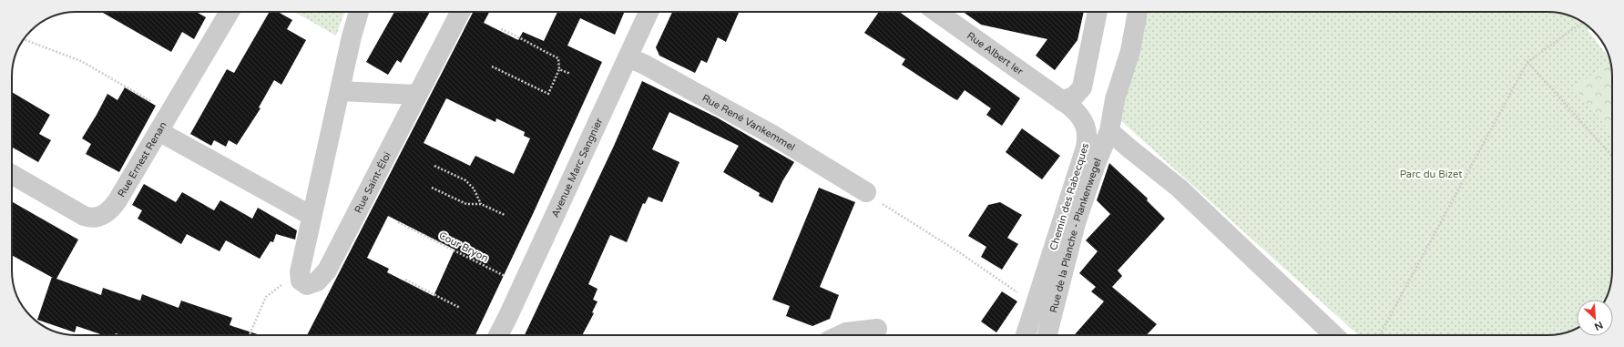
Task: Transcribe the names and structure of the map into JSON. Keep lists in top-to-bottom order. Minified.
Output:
{"streets":{"street":["Rue Albert Ier","Rue René Vankemmel","Rue Ernest Renan","Avenue Marc Sangnier","Rue Saint-Éloi","Chemin des Rabecques","Rue de la Planche - Plankenwegel"],"path":["Cour Bryon"]},"crossings":[["Rue Albert Ier","Chemin des Rabecques"],["Rue René Vankemmel","Avenue Marc Sangnier"],["Avenue Marc Sangnier","Cour Bryon"]],"parks":["Parc du Bizet"],"north":"bottom right"}
